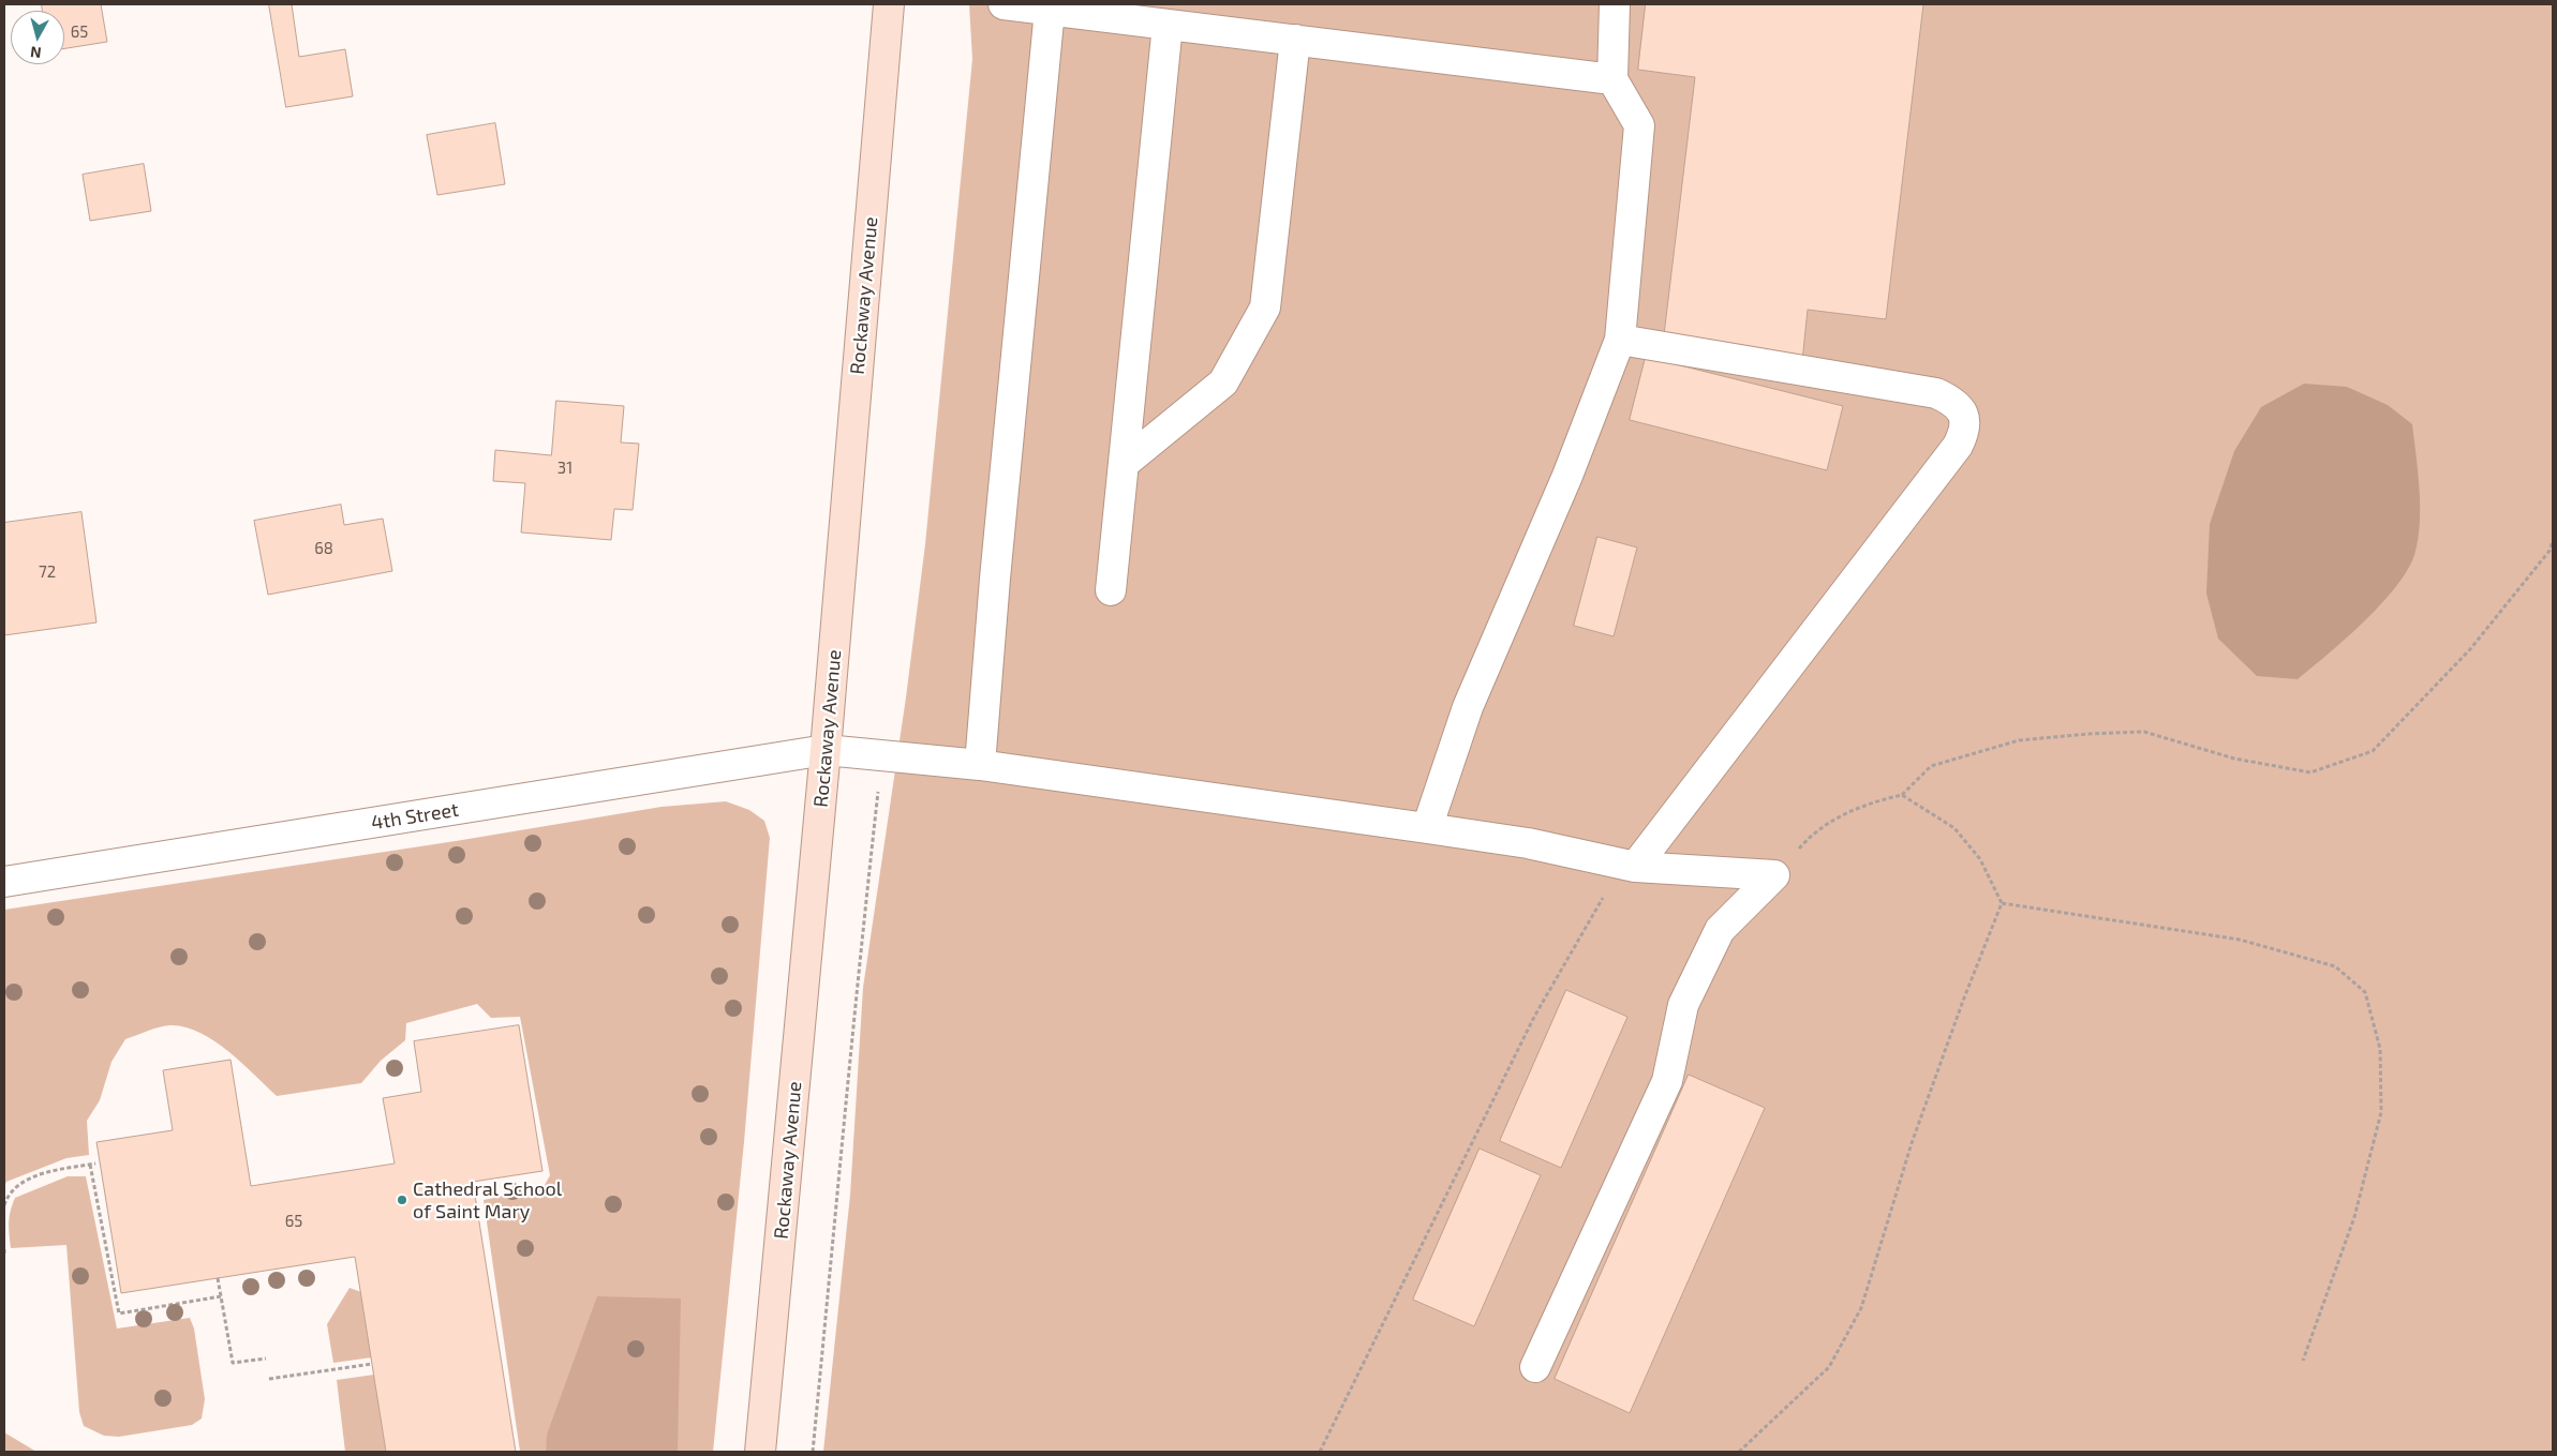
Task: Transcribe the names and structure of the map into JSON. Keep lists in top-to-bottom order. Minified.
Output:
{"streets":{"main road":["Rockaway Avenue"],"street":["4th Street"]},"crossings":[["Rockaway Avenue","4th Street"]],"places":["Cathedral School of Saint Mary"],"house_numbers":["65","31","68","72","65"],"north":"bottom"}
